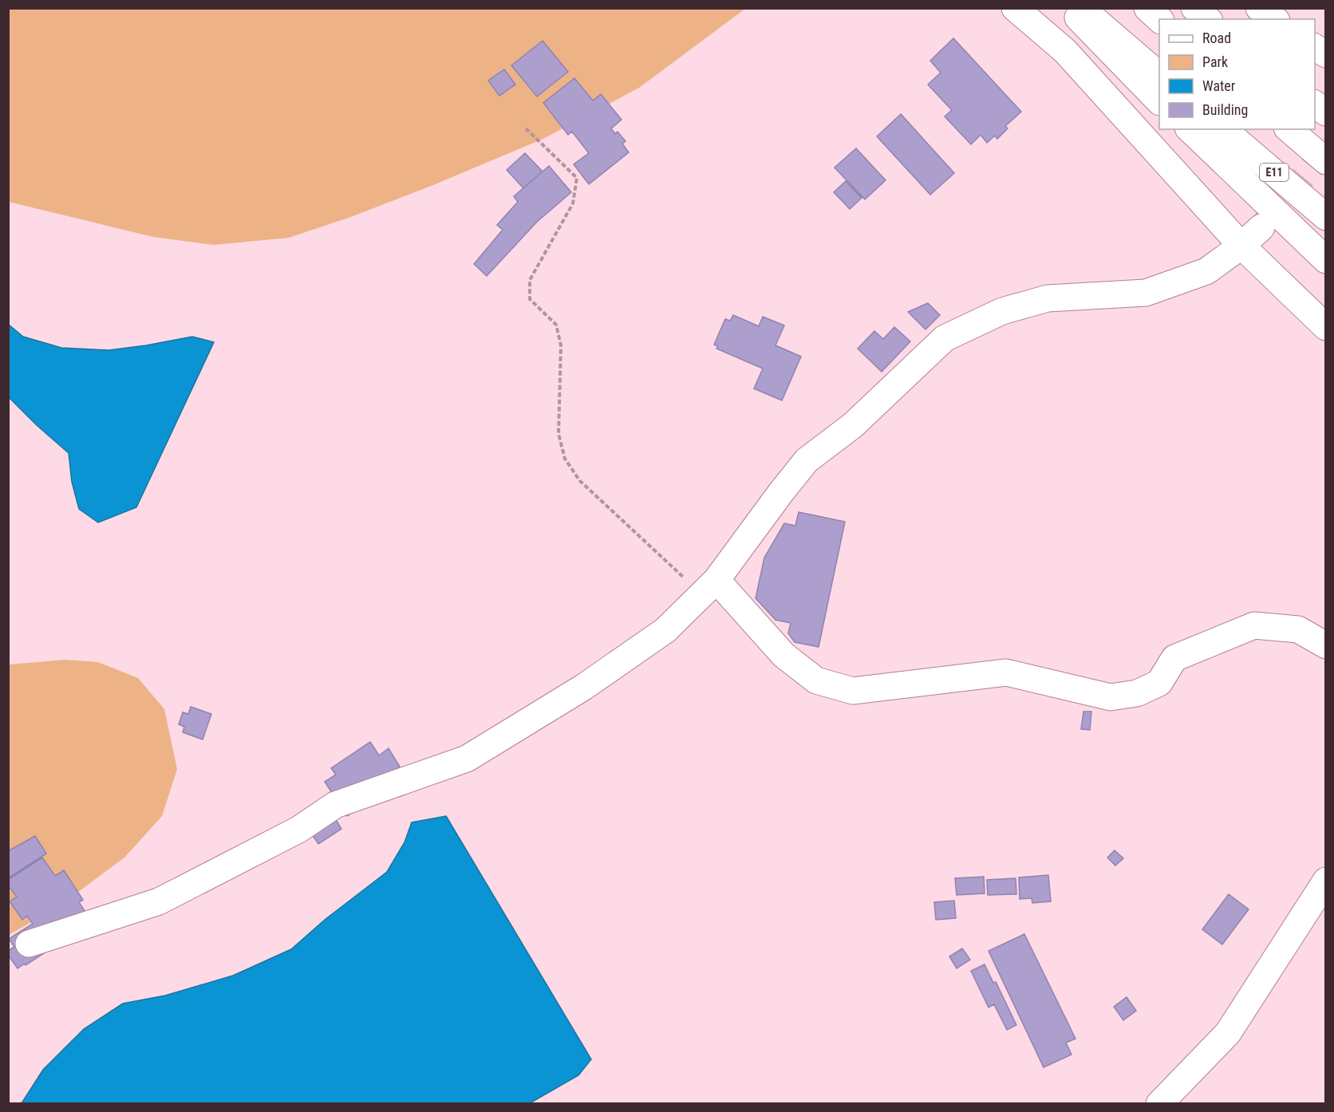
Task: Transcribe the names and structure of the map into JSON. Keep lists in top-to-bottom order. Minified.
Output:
{"streets":{"main road":["E11"]},"legend":["Road","Park","Water","Building"]}
